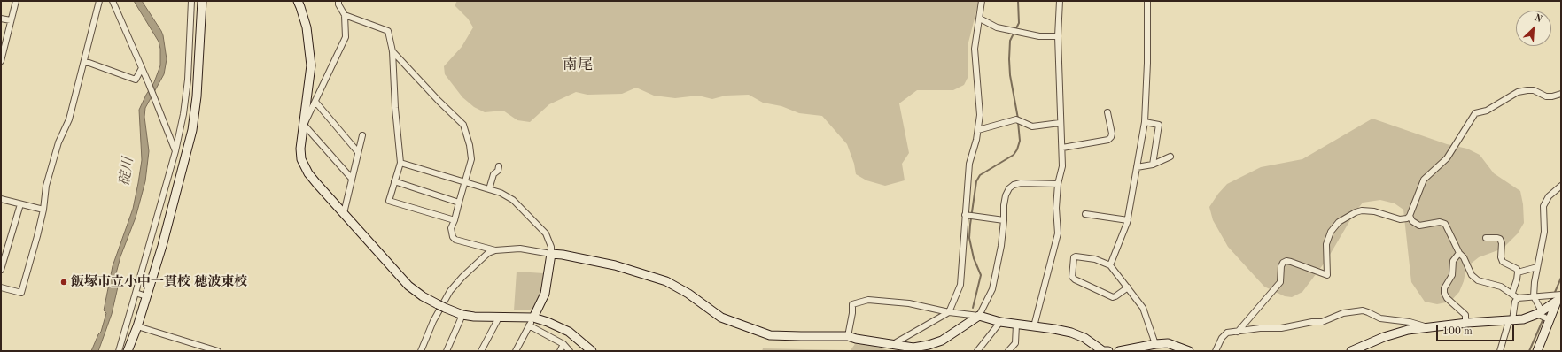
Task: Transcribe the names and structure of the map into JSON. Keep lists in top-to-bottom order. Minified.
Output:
{"districts":["南尾"],"water":["碇川"],"places":["飯塚市立小中一貫校 穂波東校"],"scale_bar":"100 m","north":"top right"}
